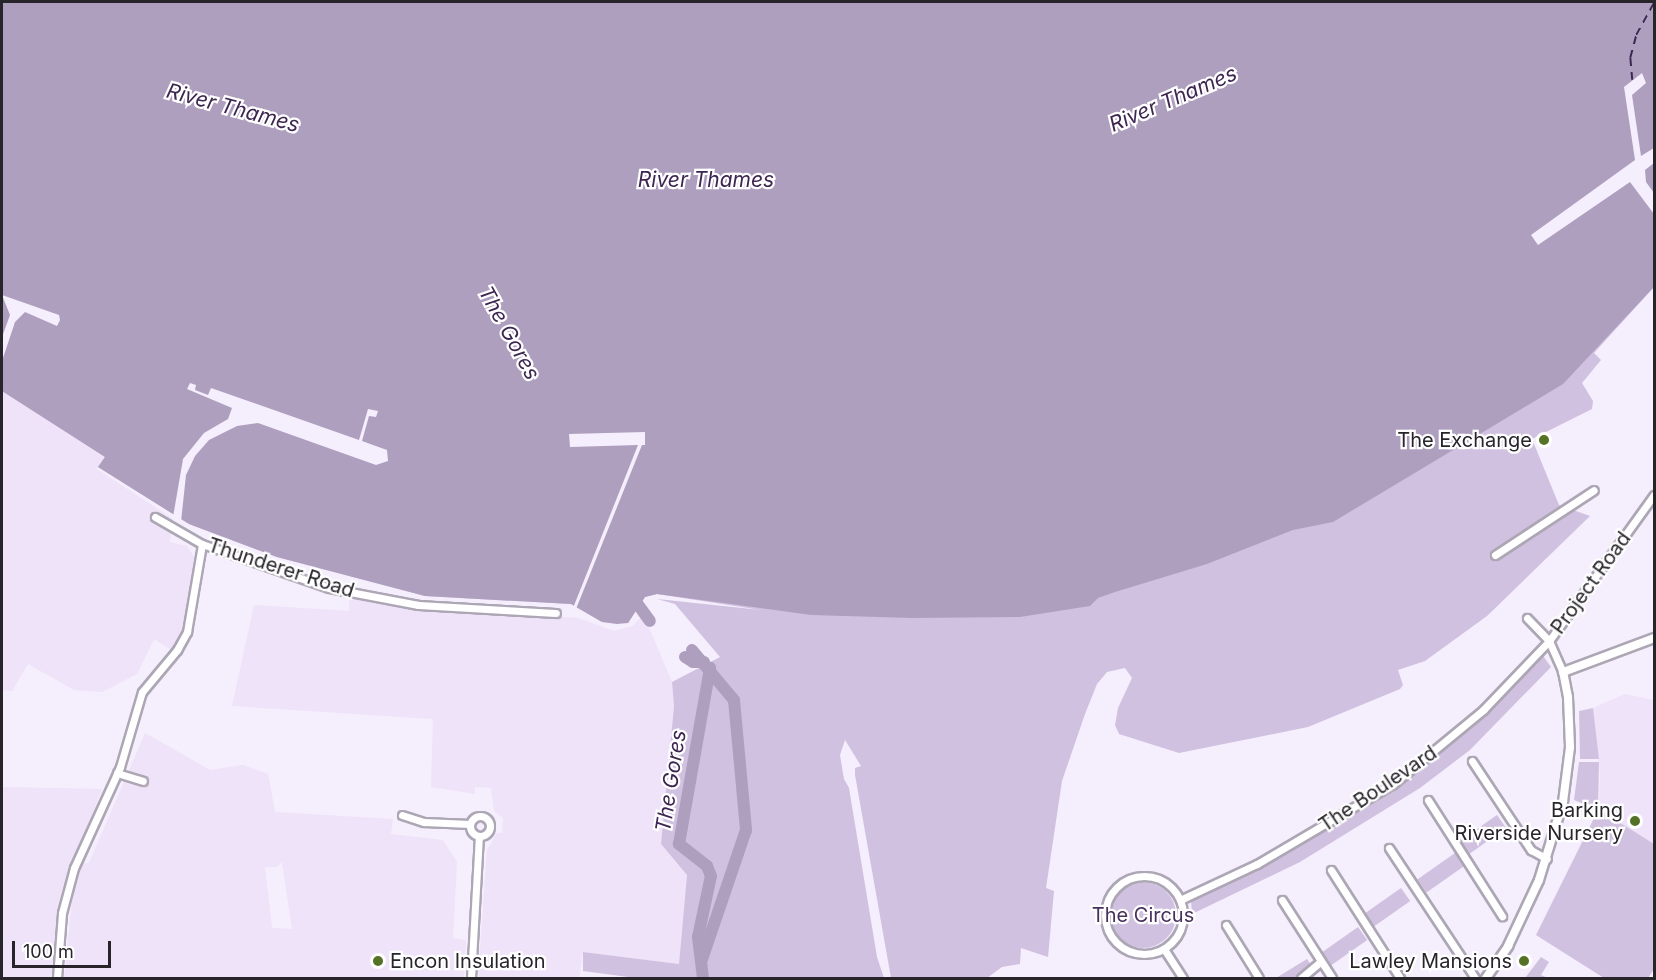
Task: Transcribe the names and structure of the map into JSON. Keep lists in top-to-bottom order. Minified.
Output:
{"streets":{"street":["Thunderer Road","Project Road","The Boulevard"]},"crossings":[["Project Road","The Boulevard"]],"water":["River Thames","The Gores"],"parks":["The Circus"],"places":["The Exchange","Barking Riverside Nursery","Encon Insulation","Lawley Mansions"],"scale_bar":"100 m"}
